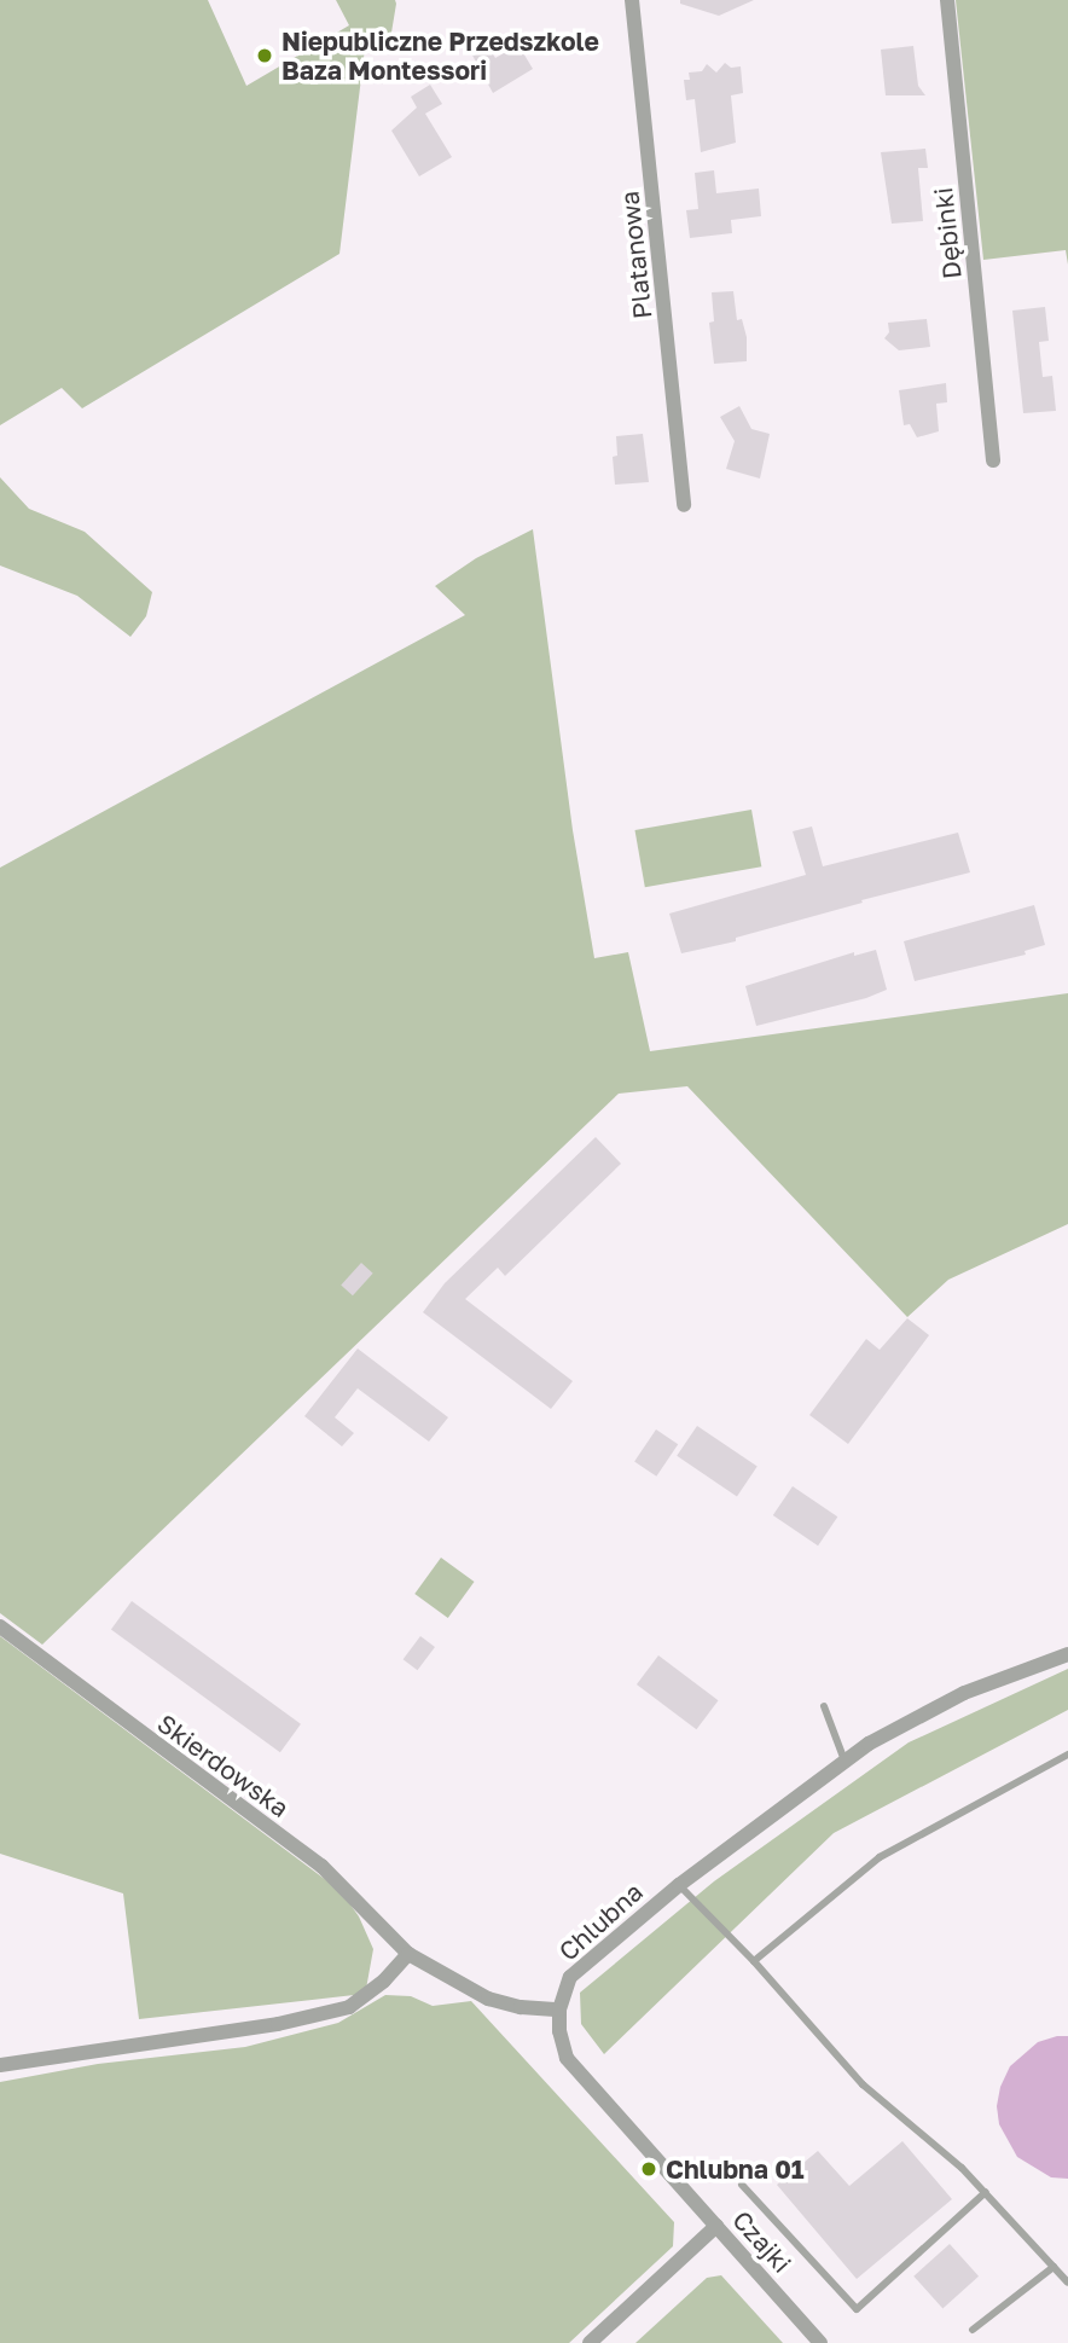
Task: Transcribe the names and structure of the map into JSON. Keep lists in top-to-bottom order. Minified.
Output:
{"streets":{"street":["Dębinki","Platanowa","Skierdowska","Chlubna","Czajki"]},"crossings":[["Chlubna","Czajki"]],"places":["Niepubliczne Przedszkole Baza Montessori","Chlubna 01"]}
